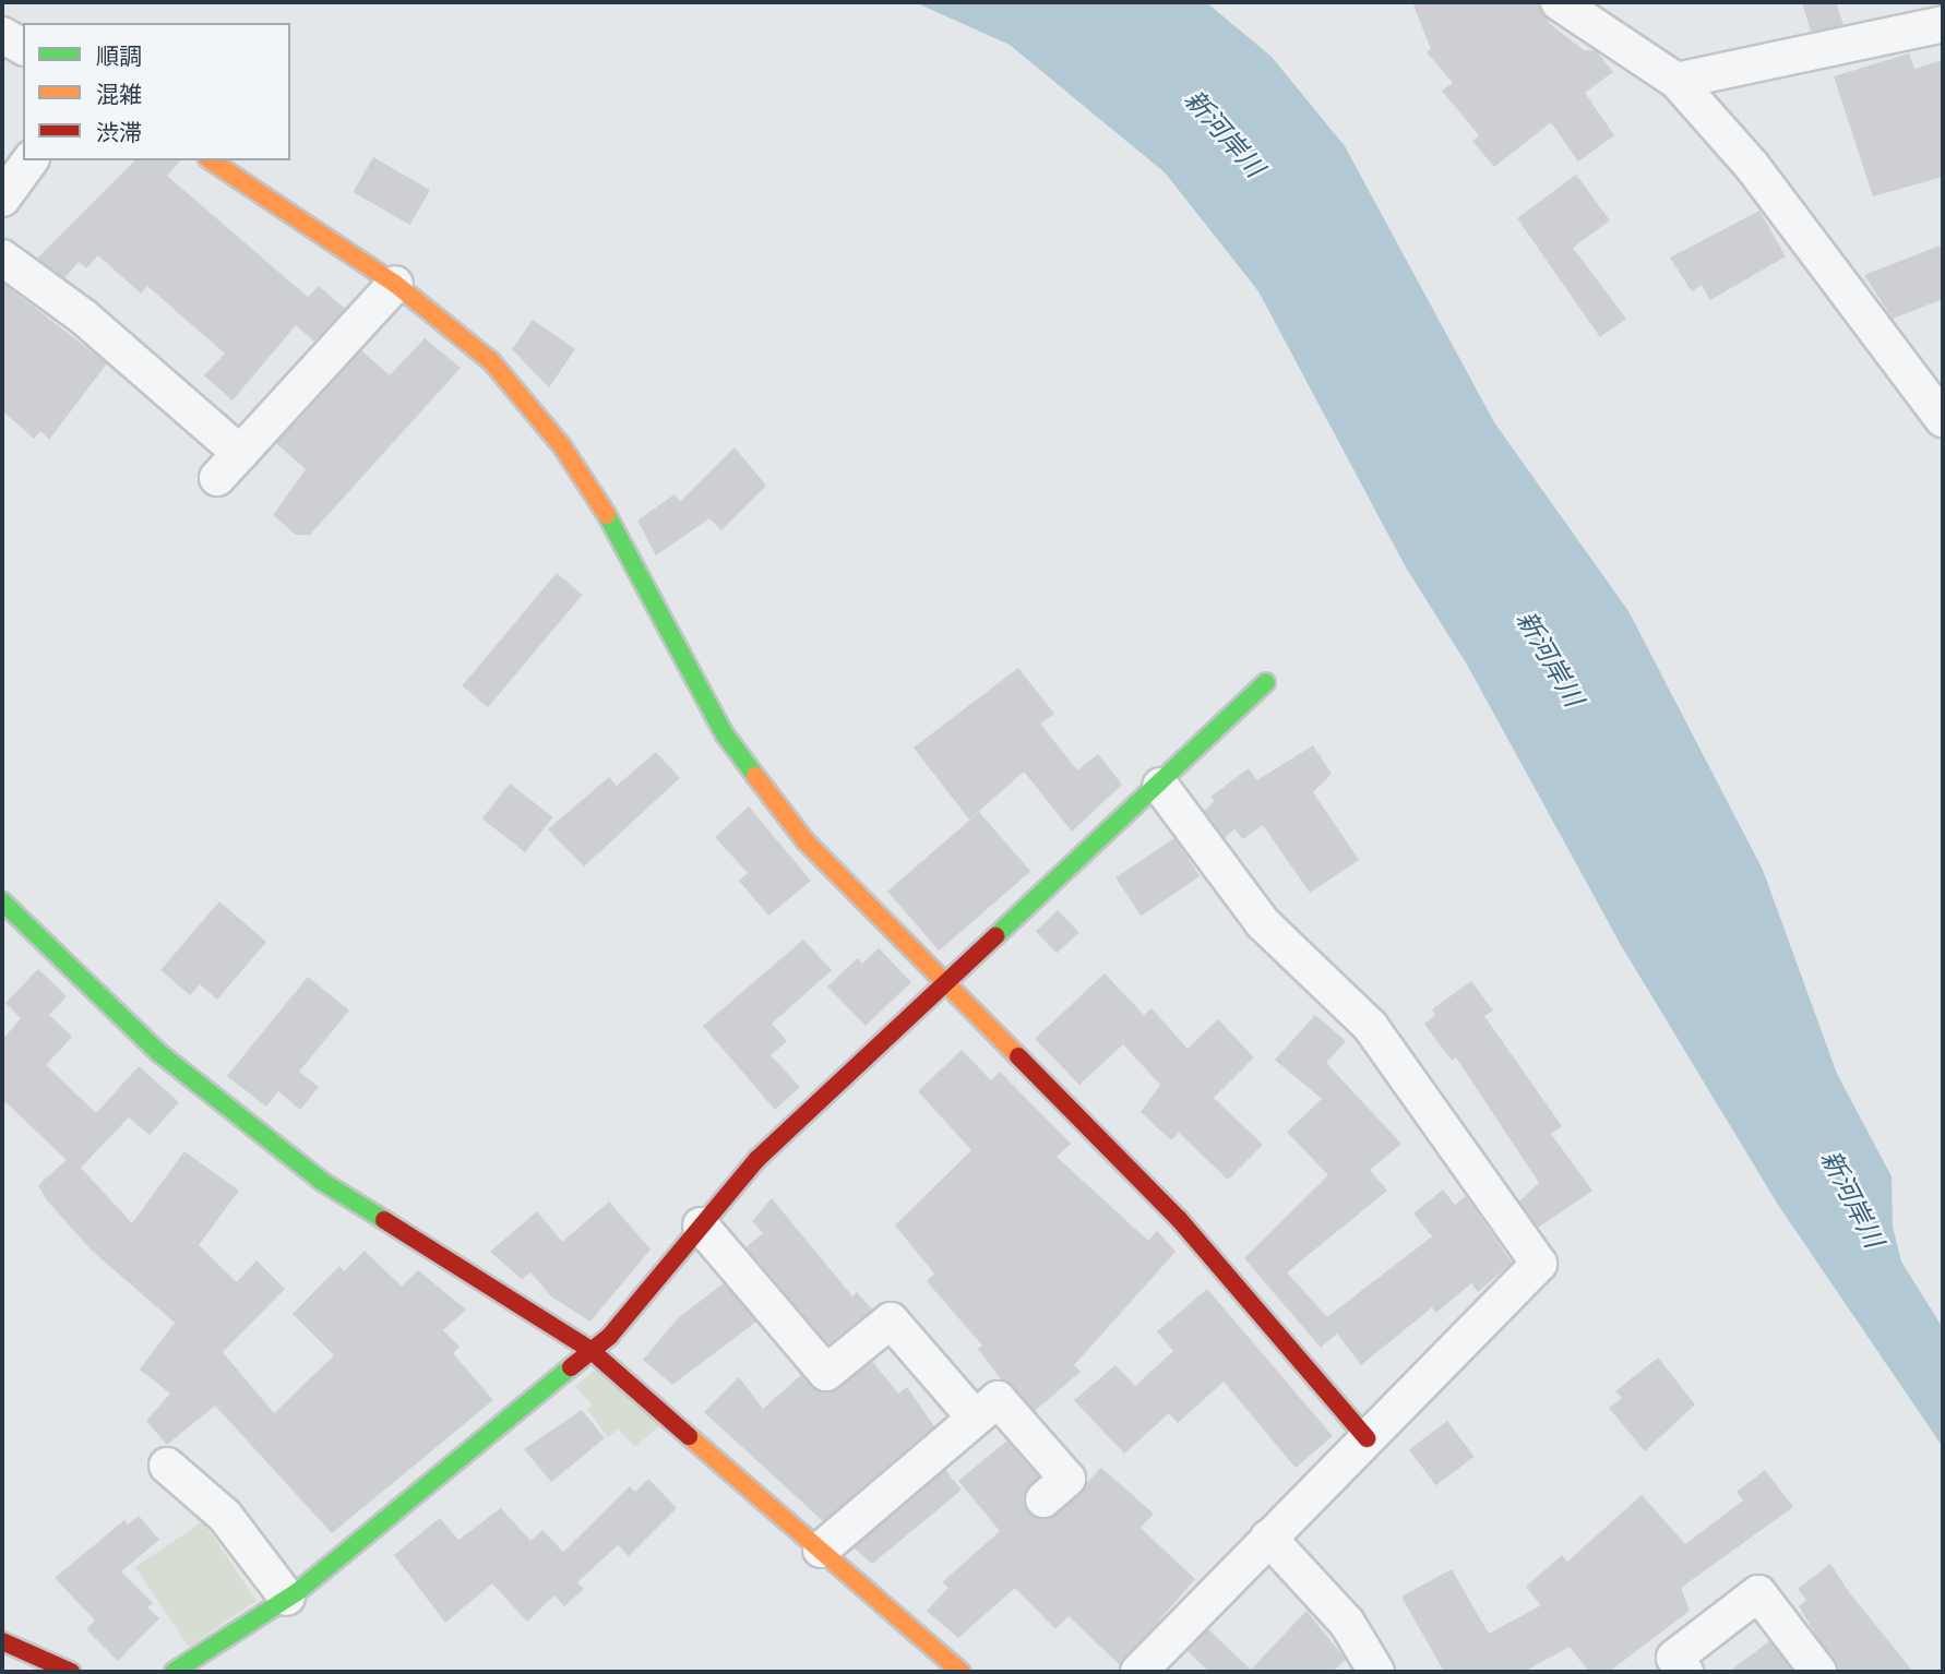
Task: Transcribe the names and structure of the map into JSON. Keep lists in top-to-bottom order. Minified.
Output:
{"water":["新河岸川"],"legend":["順調","混雑","渋滞"]}
